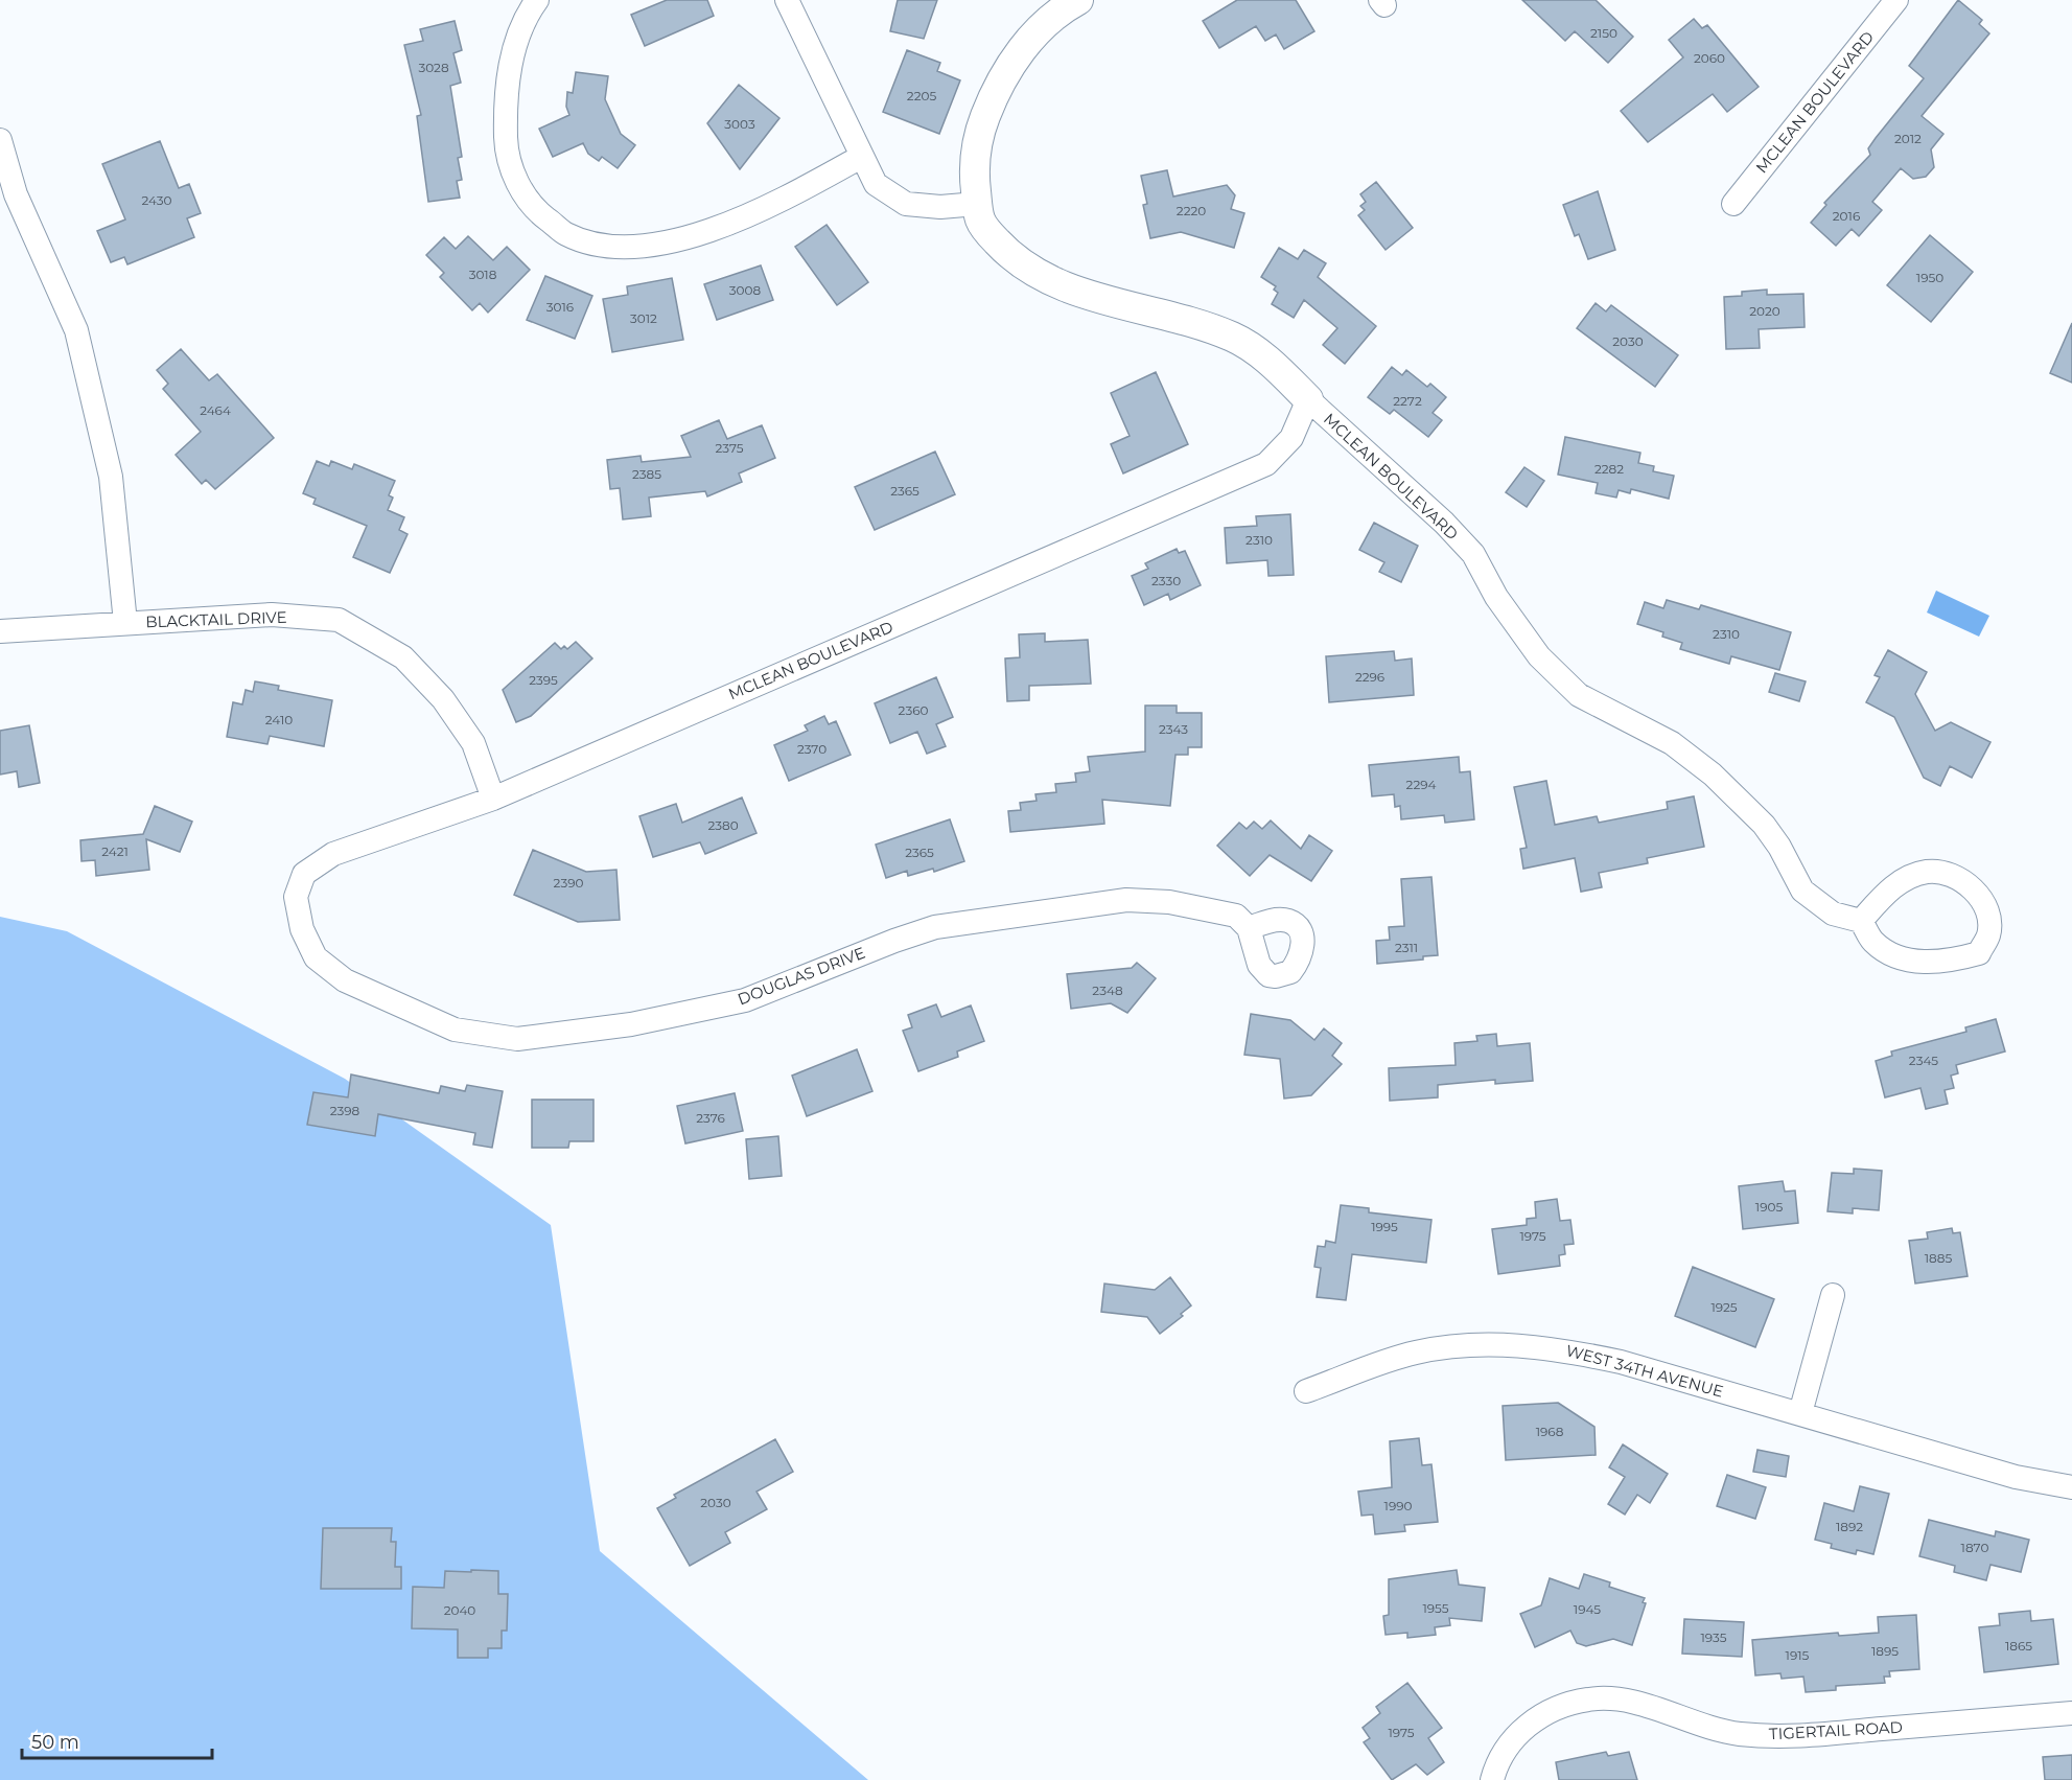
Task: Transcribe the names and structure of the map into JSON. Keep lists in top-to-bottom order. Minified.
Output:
{"streets":{"street":["MCLEAN BOULEVARD","BLACKTAIL DRIVE","DOUGLAS DRIVE","WEST 34TH AVENUE","TIGERTAIL ROAD"]},"crossings":[["MCLEAN BOULEVARD","BLACKTAIL DRIVE"],["MCLEAN BOULEVARD","DOUGLAS DRIVE"]],"house_numbers":["2150","2060","3028","2205","3003","2012","2430","2220","2016","3018","1950","3008","3016","2020","3012","2030","2272","2464","2375","2282","2385","2365","2310","2330","2310","2296","2395","2360","2410","2343","2370","2294","2380","2421","2365","2390","2311","2348","2345","2398","2376","1905","1995","1975","1885","1925","1968","2030","1990","1892","1870","1955","1945","2040","1935","1865","1895","1915","1975"],"scale_bar":"50 m"}
